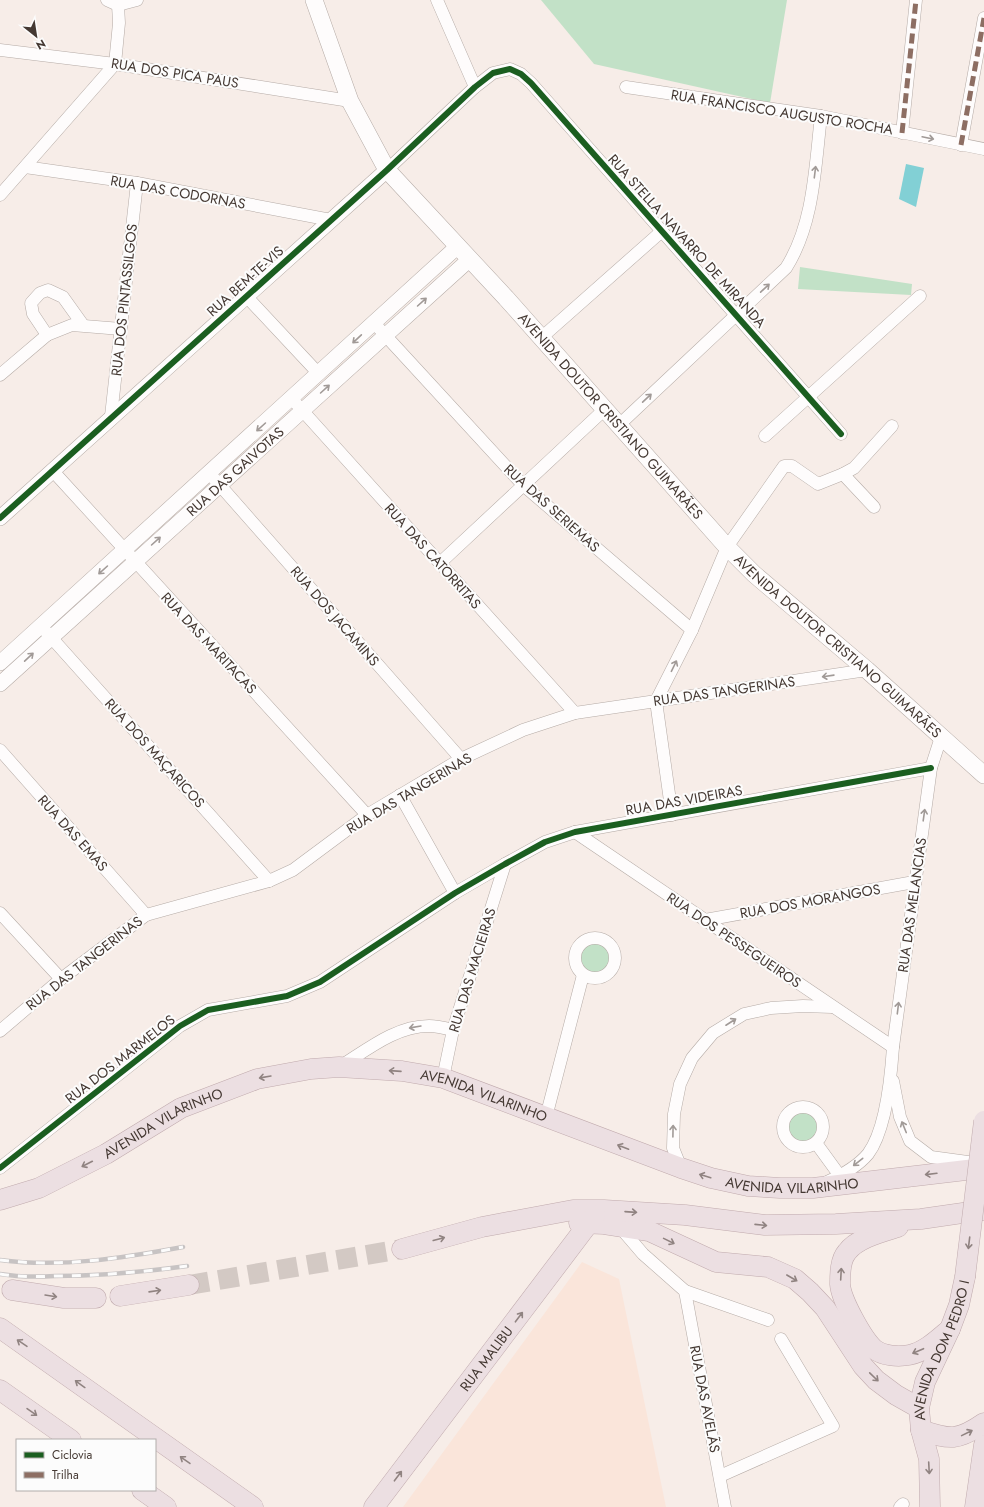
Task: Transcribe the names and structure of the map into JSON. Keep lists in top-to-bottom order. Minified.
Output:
{"streets":{"highway":["AVENIDA VILARINHO","AVENIDA DOM PEDRO I","RUA MALIBU"],"main road":["AVENIDA DOUTOR CRISTIANO GUIMARÃES"],"street":["RUA DOS PICA PAUS","RUA FRANCISCO AUGUSTO ROCHA","RUA DAS CODORNAS","RUA STELLA NAVARRO DE MIRANDA","RUA BEM-TE-VIS","RUA DOS PINTASSILGOS","RUA DAS GAIVOTAS","RUA DAS SERIEMAS","RUA DAS CATORRITAS","RUA DOS JACAMINS","RUA DAS MARITACAS","RUA DAS TANGERINAS","RUA DOS MAÇARICOS","RUA DAS VIDEIRAS","RUA DAS EMAS","RUA DOS MORANGOS","RUA DAS MELANCIAS","RUA DOS PESSEGUEIROS","RUA DAS MACIEIRAS","RUA DOS MARMELOS","RUA DAS AVELÃS"]},"crossings":[["RUA DOS PICA PAUS","AVENIDA DOUTOR CRISTIANO GUIMARÃES"],["RUA DAS CODORNAS","RUA BEM-TE-VIS"],["RUA DAS CODORNAS","RUA DOS PINTASSILGOS"],["RUA STELLA NAVARRO DE MIRANDA","RUA BEM-TE-VIS"],["RUA BEM-TE-VIS","RUA DOS PINTASSILGOS"],["RUA BEM-TE-VIS","AVENIDA DOUTOR CRISTIANO GUIMARÃES"],["RUA BEM-TE-VIS","RUA DAS MARITACAS"],["AVENIDA DOUTOR CRISTIANO GUIMARÃES","RUA DAS GAIVOTAS"],["AVENIDA DOUTOR CRISTIANO GUIMARÃES","RUA DAS TANGERINAS"],["AVENIDA DOUTOR CRISTIANO GUIMARÃES","RUA DAS MELANCIAS"],["RUA DAS GAIVOTAS","RUA DAS SERIEMAS"],["RUA DAS GAIVOTAS","RUA DAS CATORRITAS"],["RUA DAS GAIVOTAS","RUA DOS JACAMINS"],["RUA DAS GAIVOTAS","RUA DAS MARITACAS"],["RUA DAS GAIVOTAS","RUA DOS MAÇARICOS"],["RUA DAS CATORRITAS","RUA DAS TANGERINAS"],["RUA DOS JACAMINS","RUA DAS TANGERINAS"],["RUA DAS MARITACAS","RUA DAS TANGERINAS"],["RUA DAS TANGERINAS","RUA DOS MAÇARICOS"],["RUA DAS TANGERINAS","RUA DAS EMAS"],["RUA DAS VIDEIRAS","RUA DAS MELANCIAS"],["RUA DAS VIDEIRAS","RUA DOS PESSEGUEIROS"],["RUA DAS VIDEIRAS","RUA DAS MACIEIRAS"],["RUA DAS VIDEIRAS","RUA DOS MARMELOS"],["RUA DOS MORANGOS","RUA DAS MELANCIAS"],["RUA DOS MORANGOS","RUA DOS PESSEGUEIROS"],["RUA DAS MELANCIAS","RUA DOS PESSEGUEIROS"],["RUA DAS MELANCIAS","AVENIDA VILARINHO"],["RUA DAS MACIEIRAS","AVENIDA VILARINHO"]],"one_way":["AVENIDA DOM PEDRO I","RUA MALIBU"],"legend":["Ciclovia","Trilha"],"north":"bottom right"}
